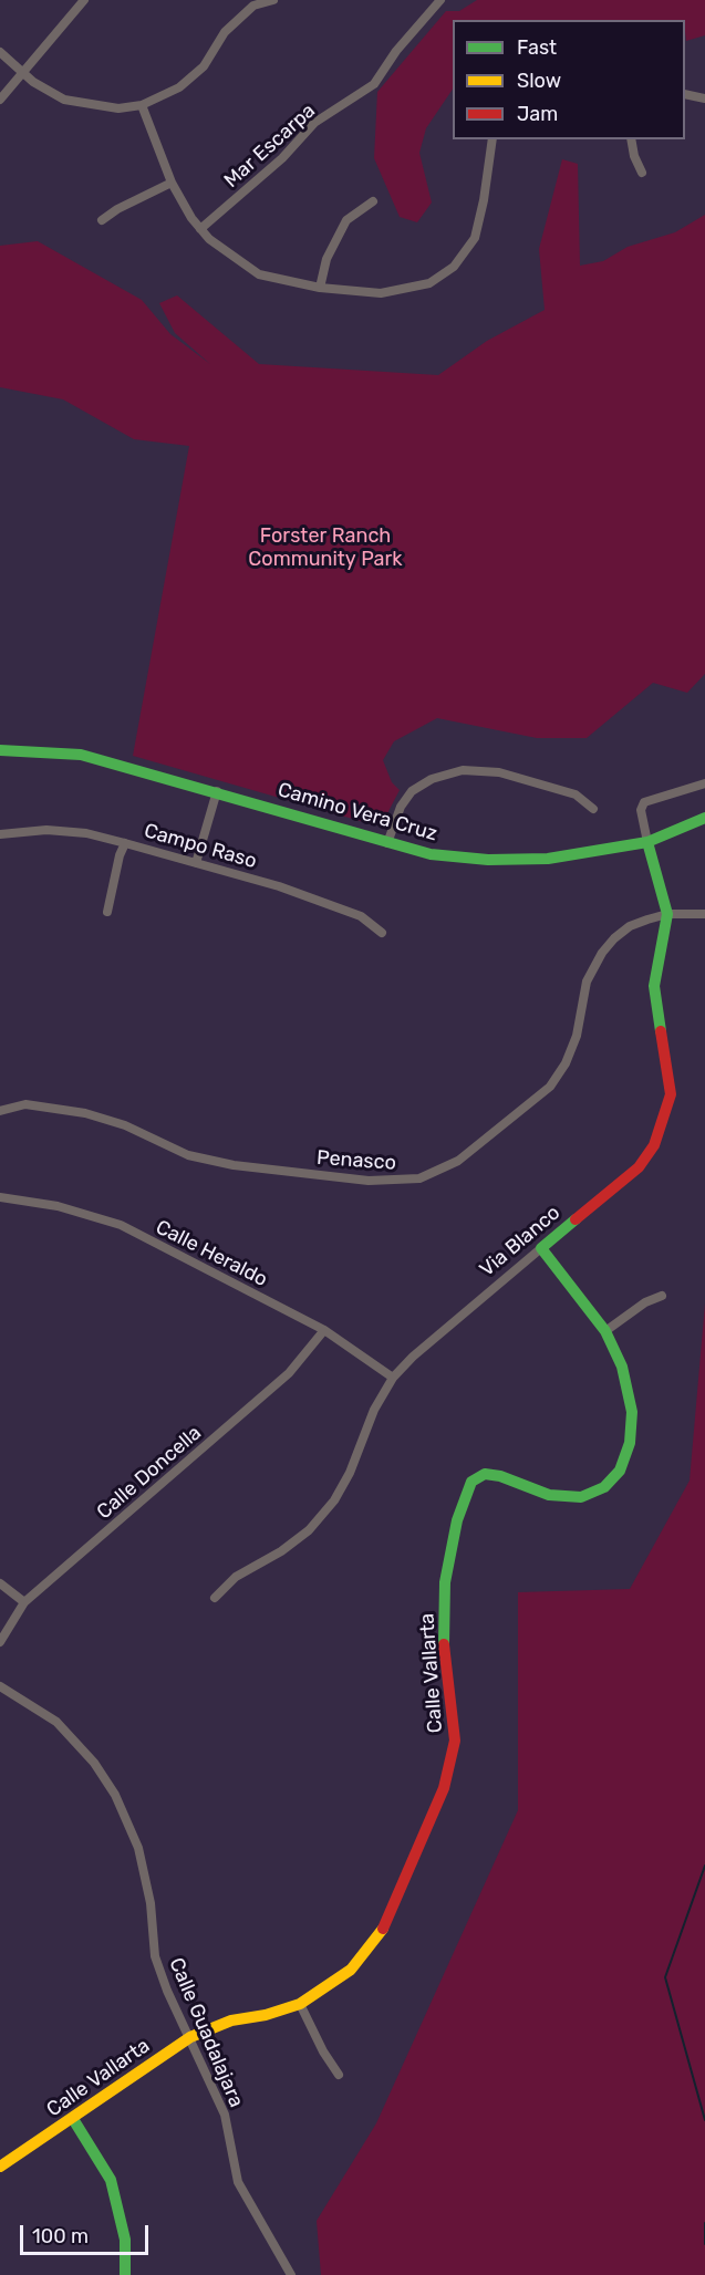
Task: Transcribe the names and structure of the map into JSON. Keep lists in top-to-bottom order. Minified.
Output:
{"streets":{"street":["Mar Escarpa","Camino Vera Cruz","Campo Raso","Penasco","Via Blanco","Calle Heraldo","Calle Doncella","Calle Vallarta","Calle Guadalajara"]},"crossings":[["Camino Vera Cruz","Via Blanco"],["Penasco","Via Blanco"],["Via Blanco","Calle Heraldo"],["Via Blanco","Calle Vallarta"],["Calle Heraldo","Calle Doncella"],["Calle Vallarta","Calle Guadalajara"]],"parks":["Forster Ranch Community Park"],"legend":["Fast","Slow","Jam"],"scale_bar":"100 m"}
